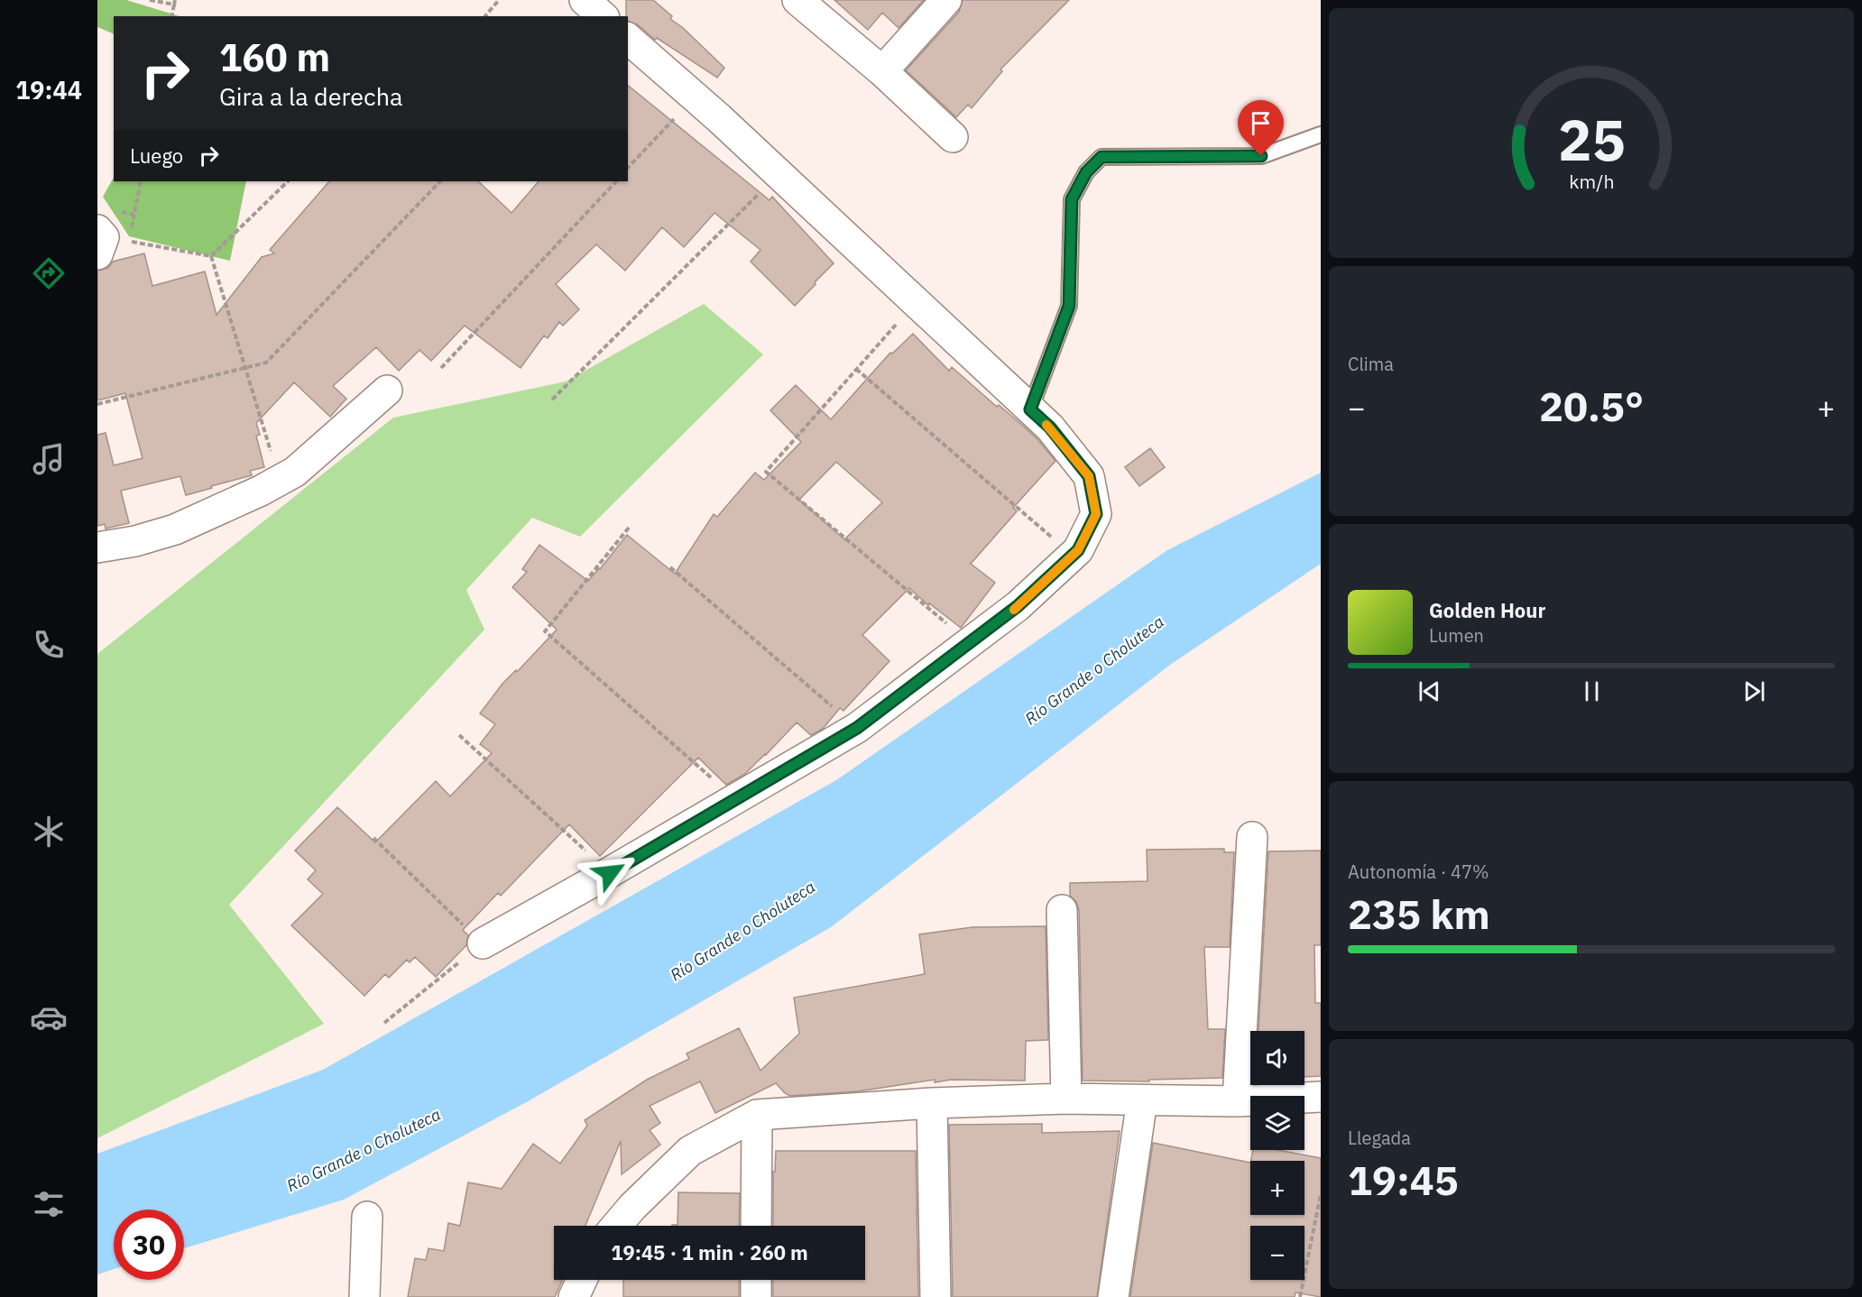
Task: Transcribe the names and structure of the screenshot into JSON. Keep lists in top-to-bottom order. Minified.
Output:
{"water":["Río Grande o Choluteca"],"page":{"tabs":"19:44","turn":["160 m","Gira a la derecha"],"then":"Luego","tile":["Clima",["Autonomía · 47%","235 km"],["Llegada","19:45"]],"heat":["−","20.5°","+"],"song":["Golden Hour","Lumen"],"map_buttons":["+","−"],"limit":"30","trip":"19:45 · 1 min · 260 m","gauge":["25","km/h"]}}
